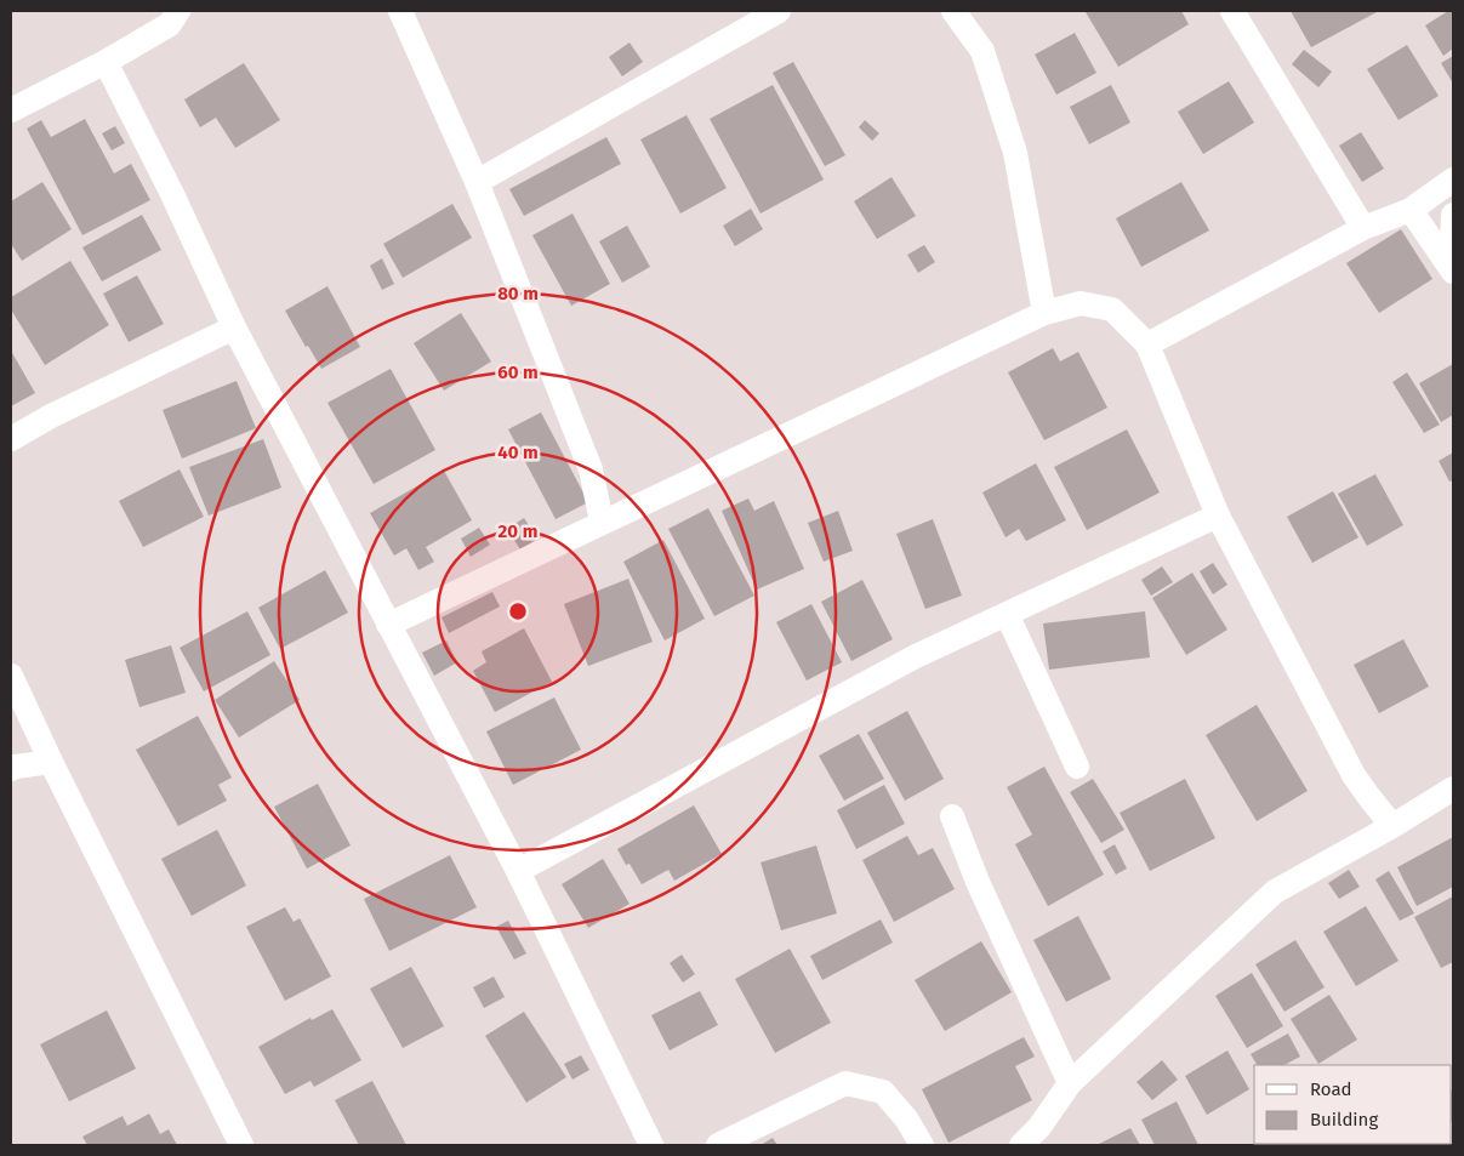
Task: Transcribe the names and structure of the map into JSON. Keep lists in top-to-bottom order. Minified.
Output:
{"legend":["Road","Building"],"rings":["80 m","60 m","40 m","20 m"]}
